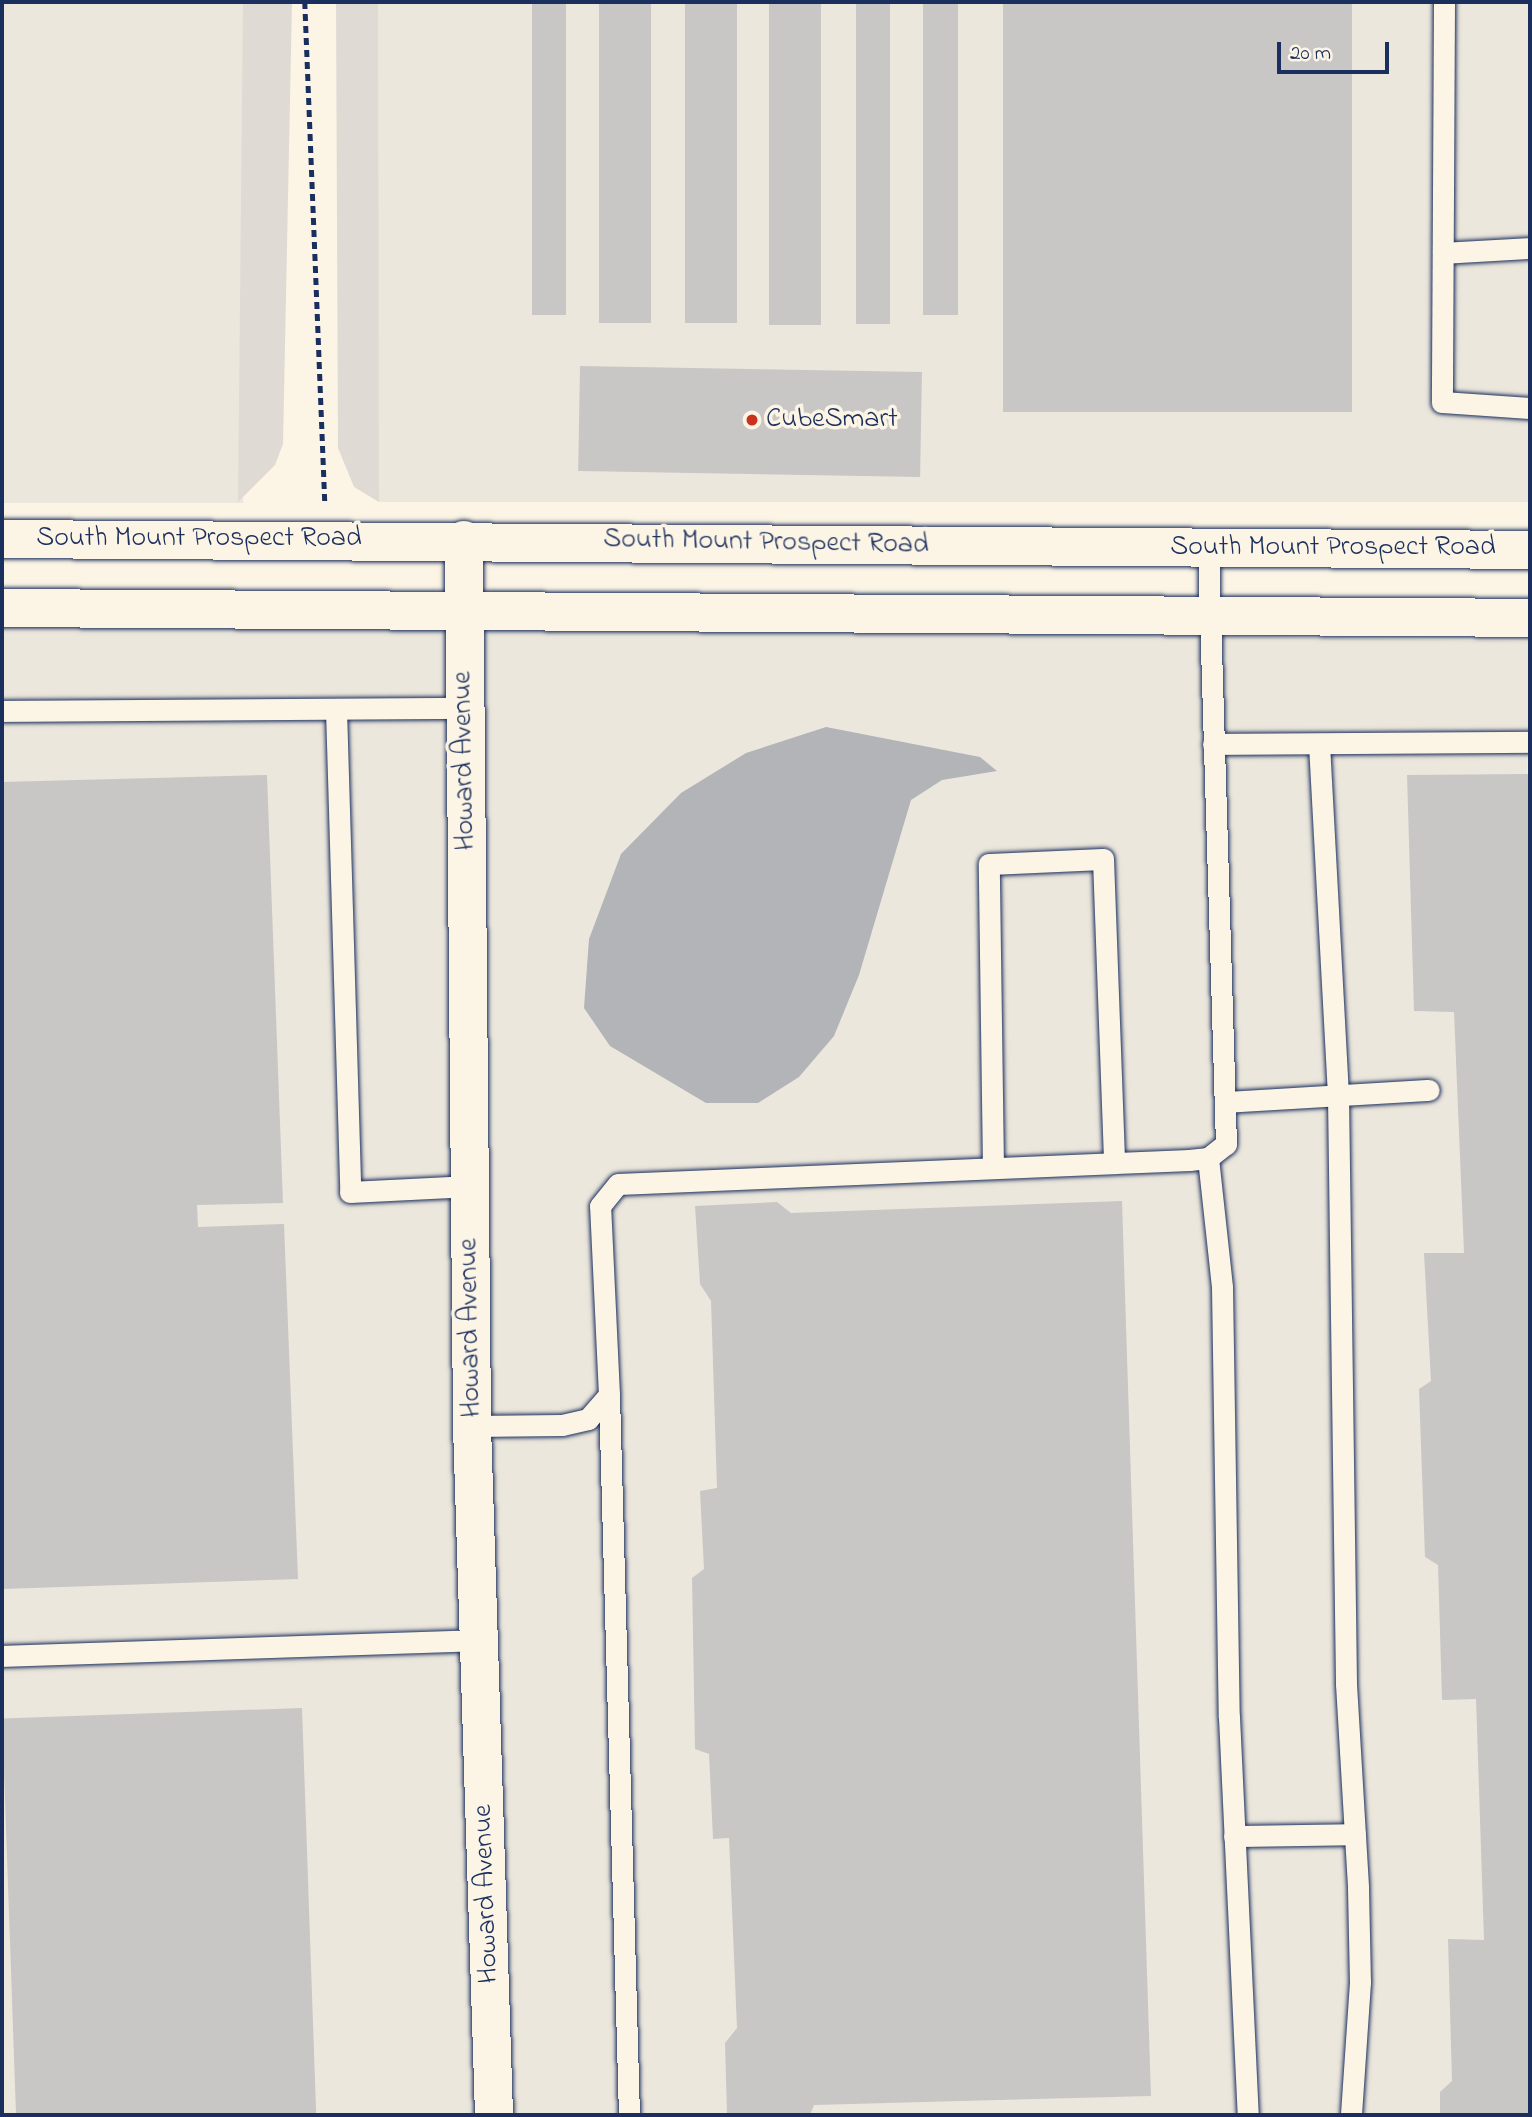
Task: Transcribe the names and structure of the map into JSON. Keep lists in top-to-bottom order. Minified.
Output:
{"streets":{"main road":["South Mount Prospect Road","Howard Avenue"]},"crossings":[["South Mount Prospect Road","Howard Avenue"]],"places":["CubeSmart"],"scale_bar":"20 m"}
